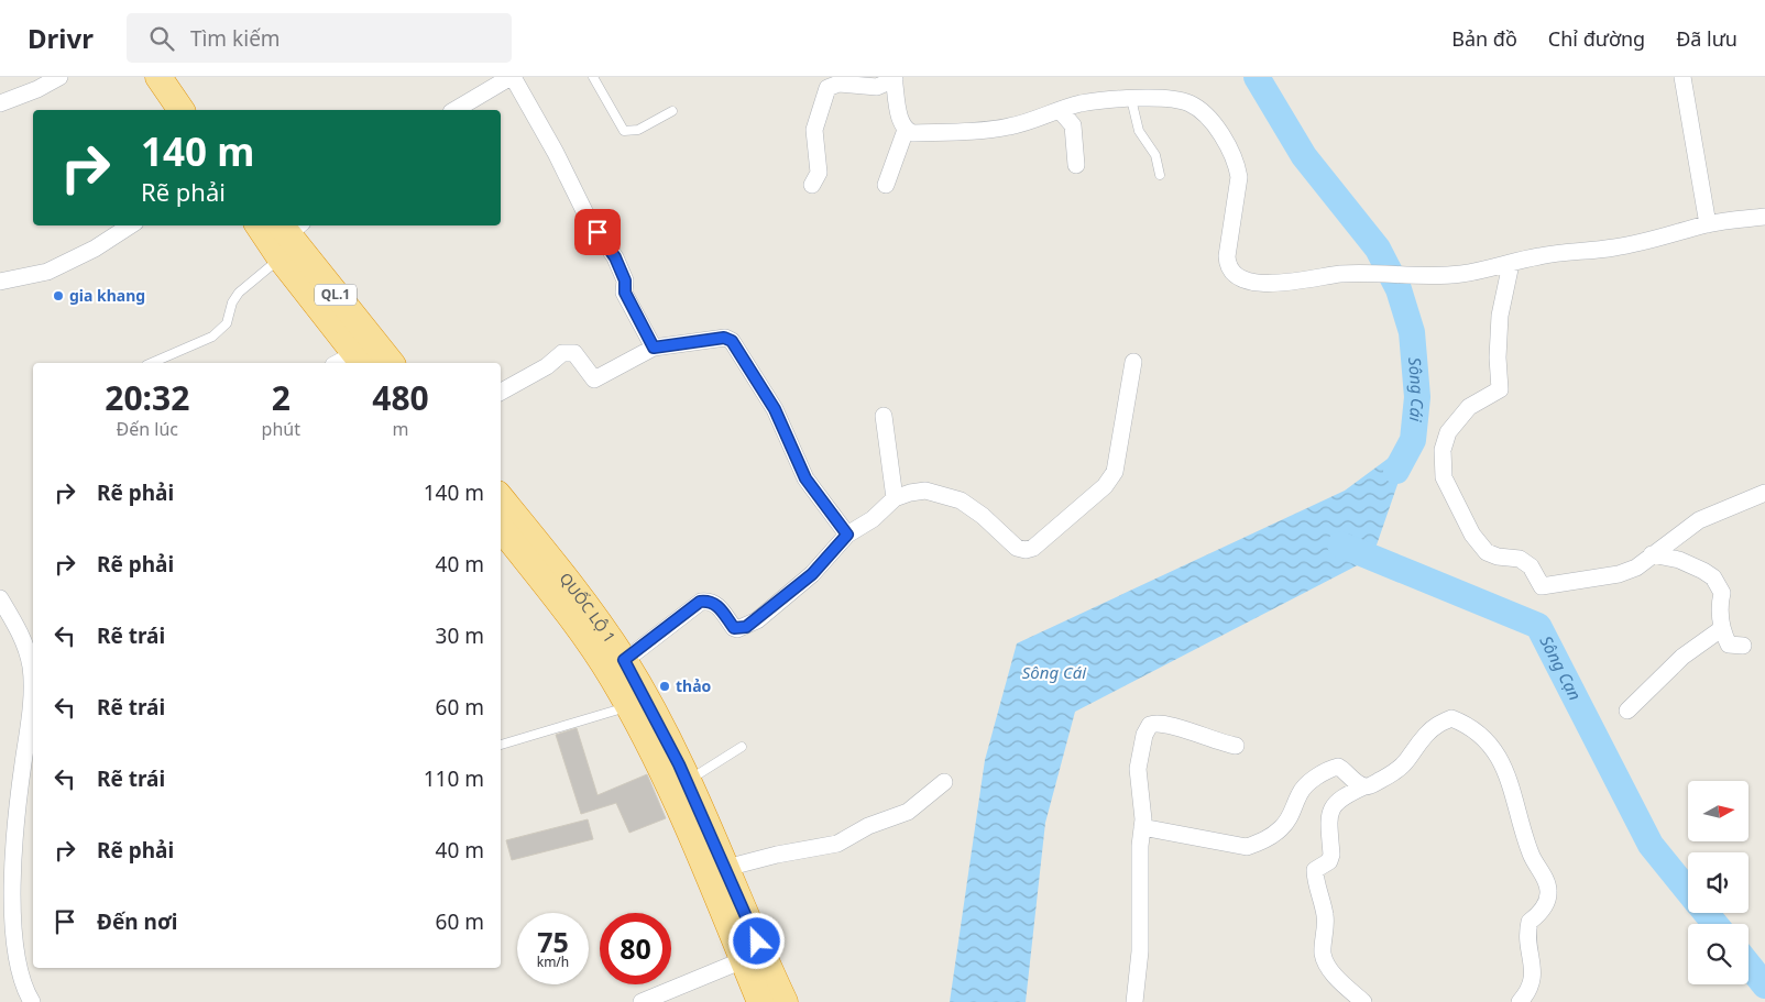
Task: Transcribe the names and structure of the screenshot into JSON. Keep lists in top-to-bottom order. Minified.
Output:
{"streets":{"highway":["QL.1","QUỐC LỘ 1"]},"water":["Sông Cái","Sông Cạn"],"places":["gia khang","thảo"],"north":"right","page":{"header":"Drivr","search":"Tìm kiếm","nav":["Bản đồ","Chỉ đường","Đã lưu"],"turn":["140 m","Rẽ phải"],"eta":["20:32","Đến lúc","2","phút","480","m"],"list":[{"name":"Rẽ phải","value":"140 m"},{"name":"Rẽ phải","value":"40 m"},{"name":"Rẽ trái","value":"30 m"},{"name":"Rẽ trái","value":"60 m"},{"name":"Rẽ trái","value":"110 m"},{"name":"Rẽ phải","value":"40 m"},{"name":"Đến nơi","value":"60 m"}],"speed":"75 km/h","limit":"80"}}
